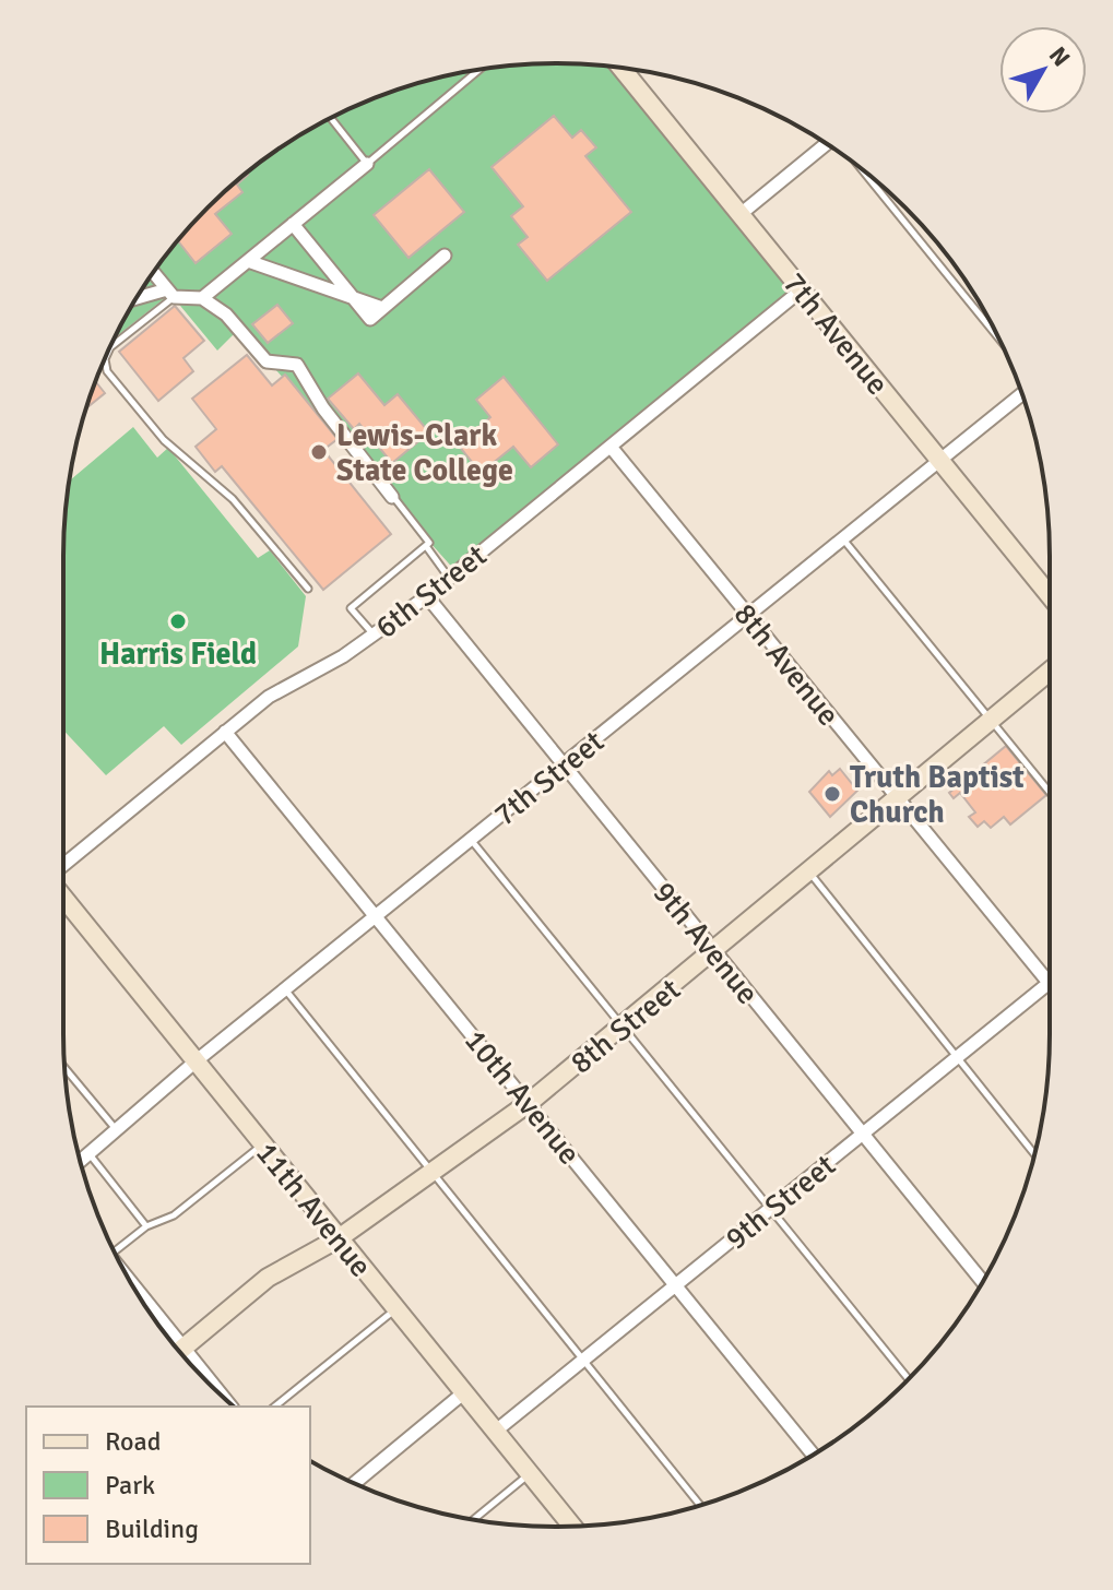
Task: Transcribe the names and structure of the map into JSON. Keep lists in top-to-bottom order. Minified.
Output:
{"streets":{"main road":["7th Avenue","8th Street","11th Avenue"],"street":["6th Street","8th Avenue","7th Street","9th Avenue","10th Avenue","9th Street"]},"crossings":[["7th Avenue","6th Street"],["7th Avenue","7th Street"],["6th Street","8th Avenue"],["6th Street","9th Avenue"],["6th Street","10th Avenue"],["8th Avenue","7th Street"],["8th Avenue","8th Street"],["8th Avenue","9th Street"],["7th Street","9th Avenue"],["7th Street","10th Avenue"],["7th Street","11th Avenue"],["9th Avenue","8th Street"],["9th Avenue","9th Street"],["8th Street","10th Avenue"],["8th Street","11th Avenue"],["10th Avenue","9th Street"],["9th Street","11th Avenue"]],"places":["Lewis-Clark State College","Harris Field","Truth Baptist Church"],"legend":["Road","Park","Building"],"north":"top right"}
